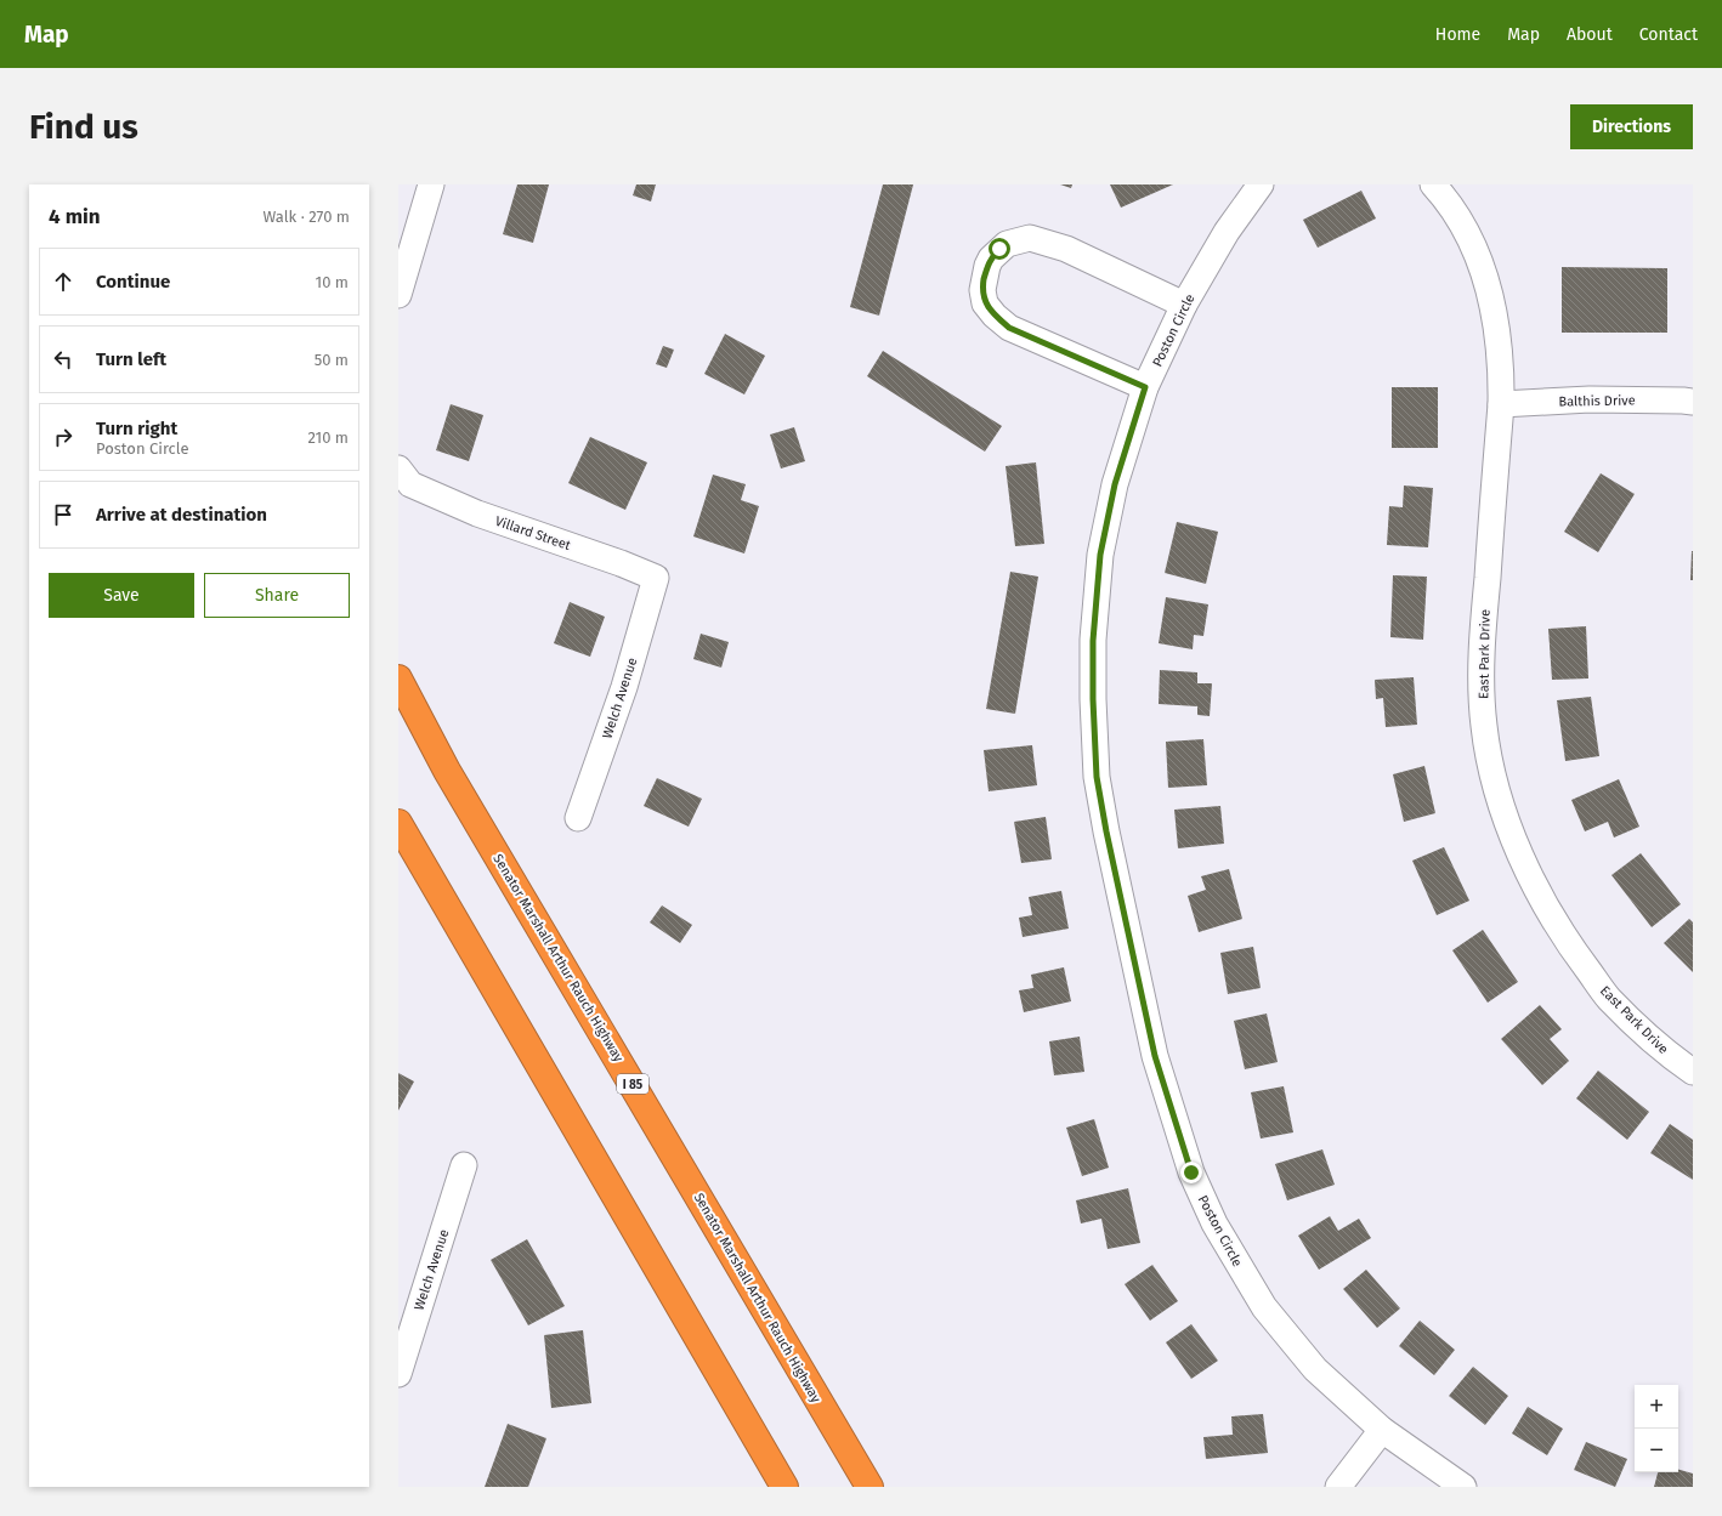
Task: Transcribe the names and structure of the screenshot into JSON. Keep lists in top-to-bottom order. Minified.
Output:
{"streets":{"highway":["Senator Marshall Arthur Rauch Highway","I 85"],"street":["Poston Circle","Balthis Drive","Villard Street","East Park Drive","Welch Avenue"]},"crossings":[["Balthis Drive","East Park Drive"],["Villard Street","Welch Avenue"]],"page":{"header":"Map","nav":["Home","Map","About","Contact"],"buttons":["Directions",["Save","Share"]],"title":"Find us","heading":["4 min","Walk · 270 m"],"list":[["Continue","10 m"],["Turn left","50 m"],["Turn right","Poston Circle","210 m"],"Arrive at destination"],"map_buttons":["+","−"]}}
